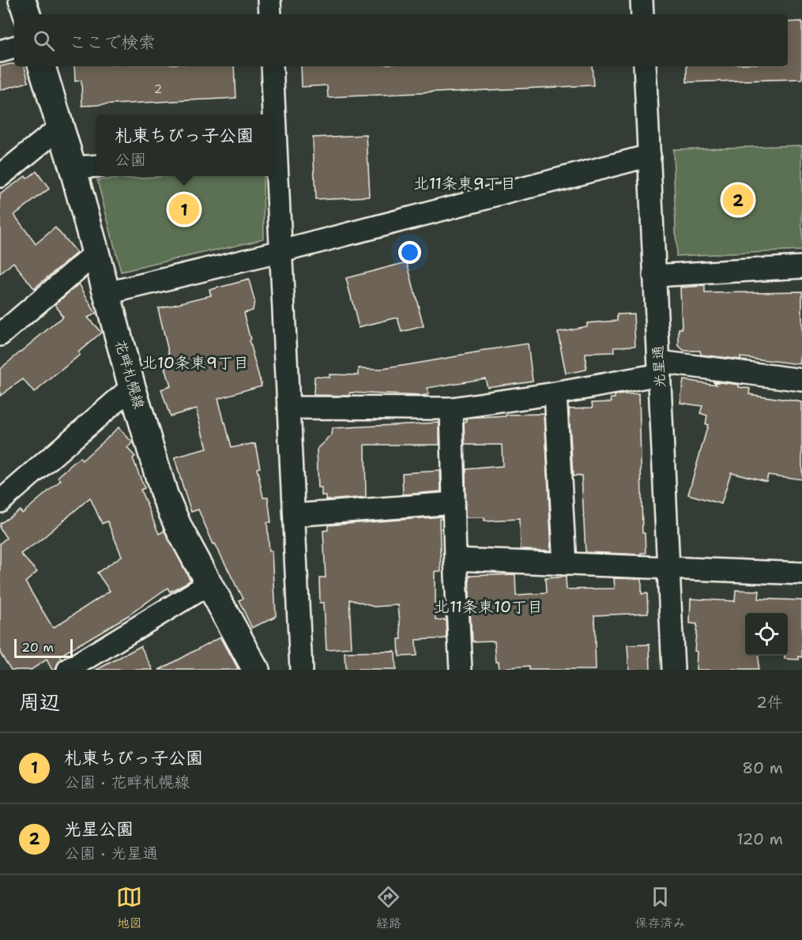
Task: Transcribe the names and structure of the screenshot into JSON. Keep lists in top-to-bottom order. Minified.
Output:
{"streets":{"main road":["花畔札幌線"],"street":["光星通"]},"districts":["北11条東9丁目","北10条東9丁目","北11条東10丁目"],"house_numbers":["2"],"scale_bar":"20 m","page":{"search":"ここで検索","popup":["札東ちびっ子公園","公園"],"pins":["2","1"],"scale":"20 m","heading":["周辺","2件"],"list":[{"mark":"1","name":"札東ちびっ子公園","note":"公園 · 花畔札幌線","value":"80 m"},{"mark":"2","name":"光星公園","note":"公園 · 光星通","value":"120 m"}],"nav":["地図","経路","保存済み"]}}
